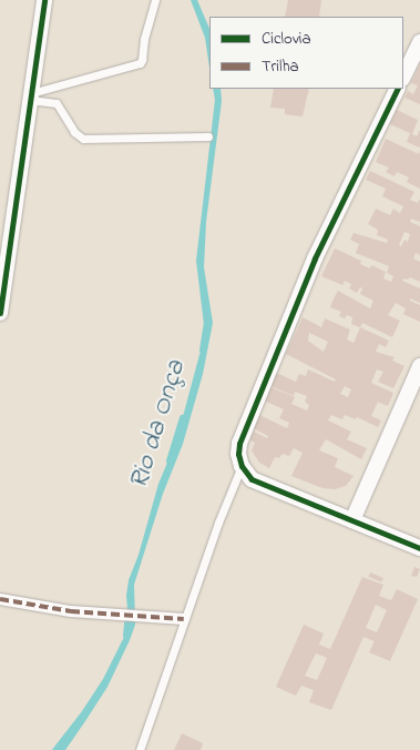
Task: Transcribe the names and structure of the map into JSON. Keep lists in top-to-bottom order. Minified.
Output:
{"water":["Rio da Onça"],"legend":["Ciclovia","Trilha"]}
